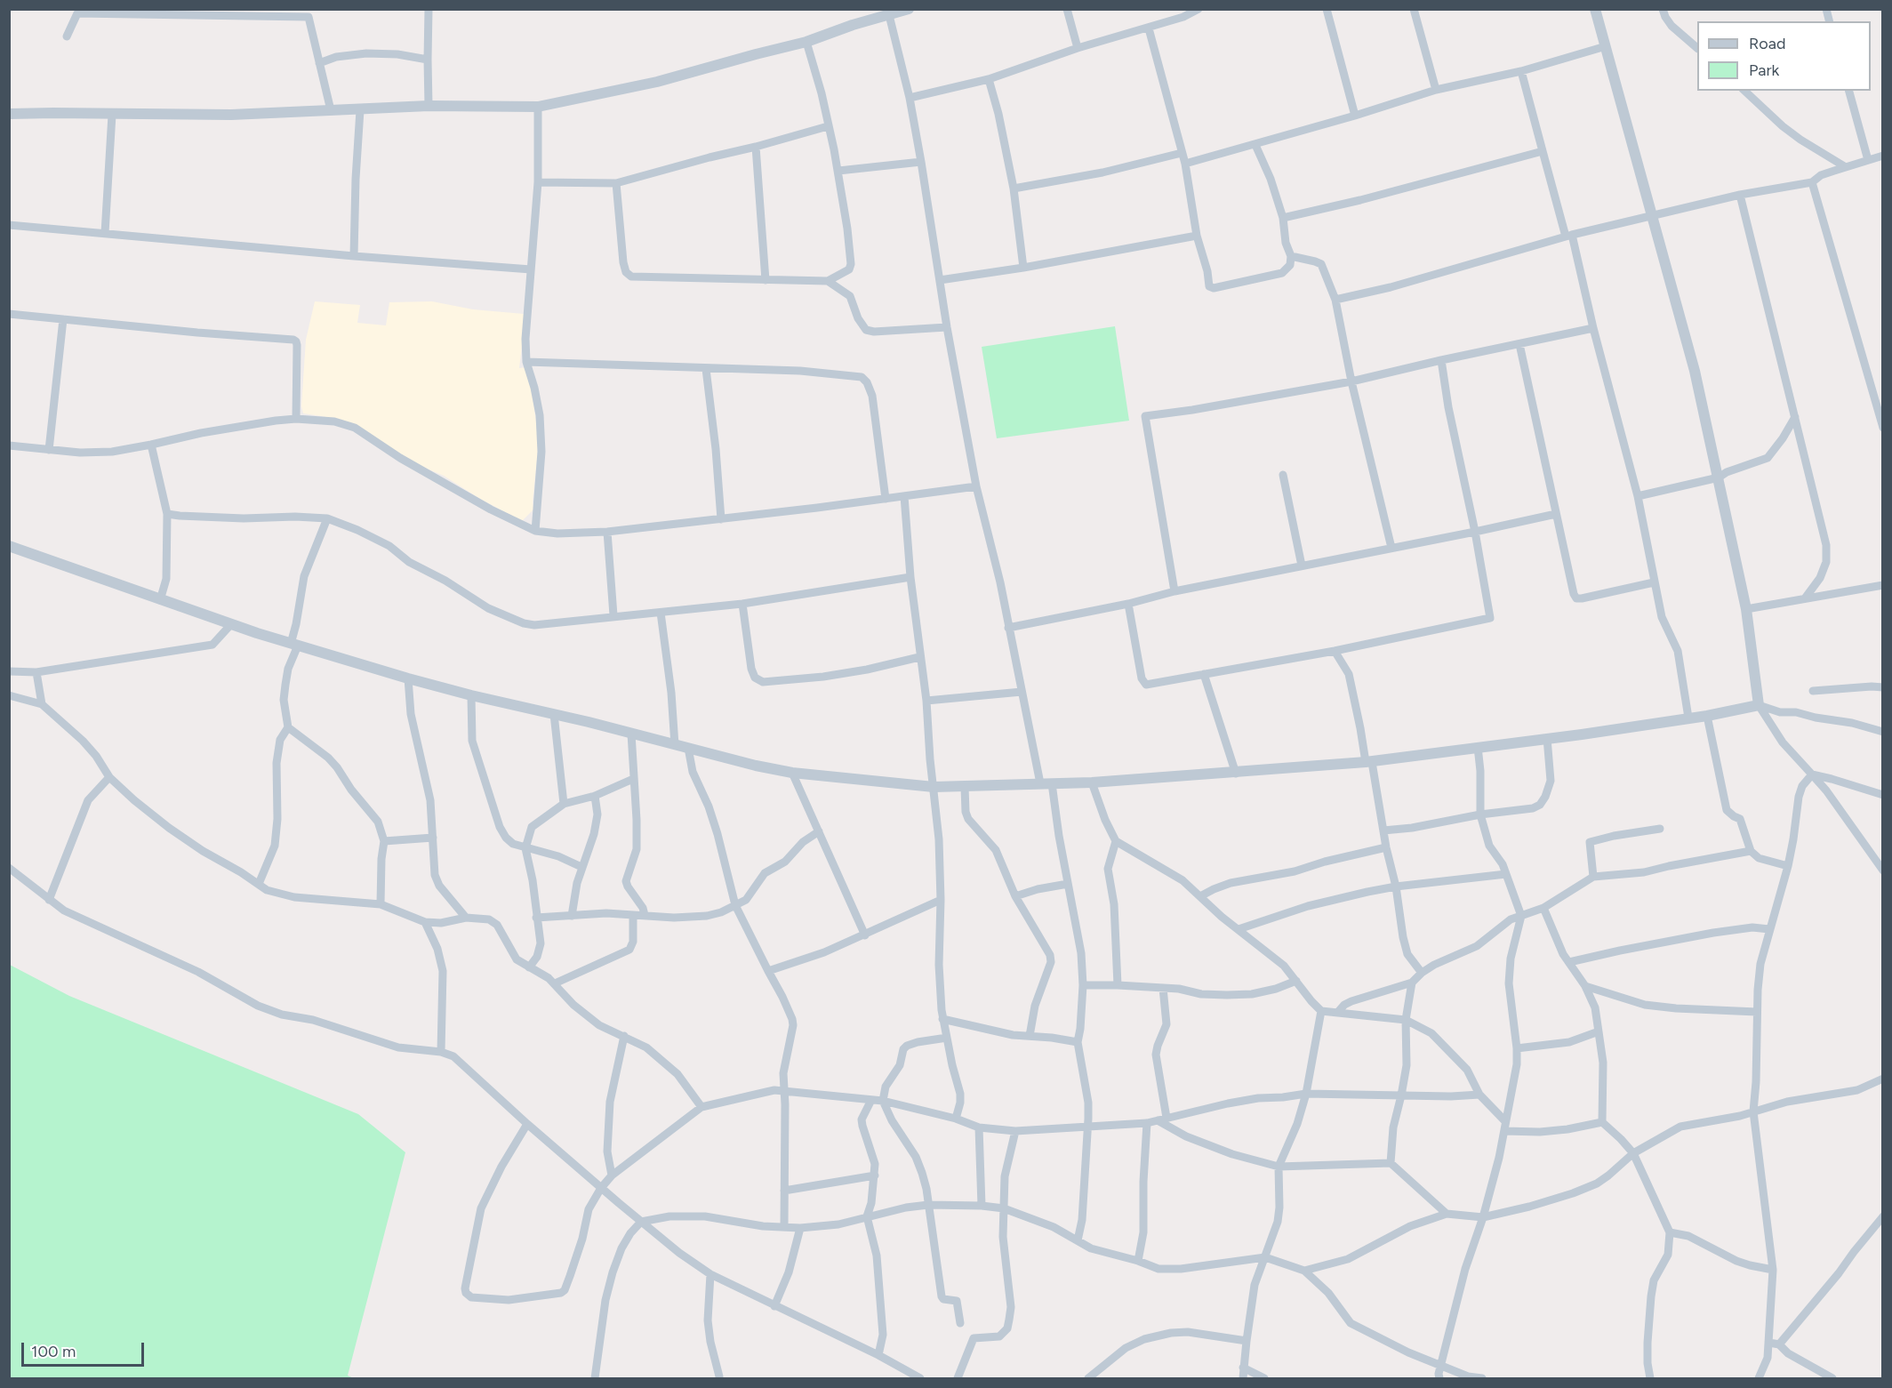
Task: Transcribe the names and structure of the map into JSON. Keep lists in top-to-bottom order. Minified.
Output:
{"legend":["Road","Park"],"scale_bar":"100 m"}
